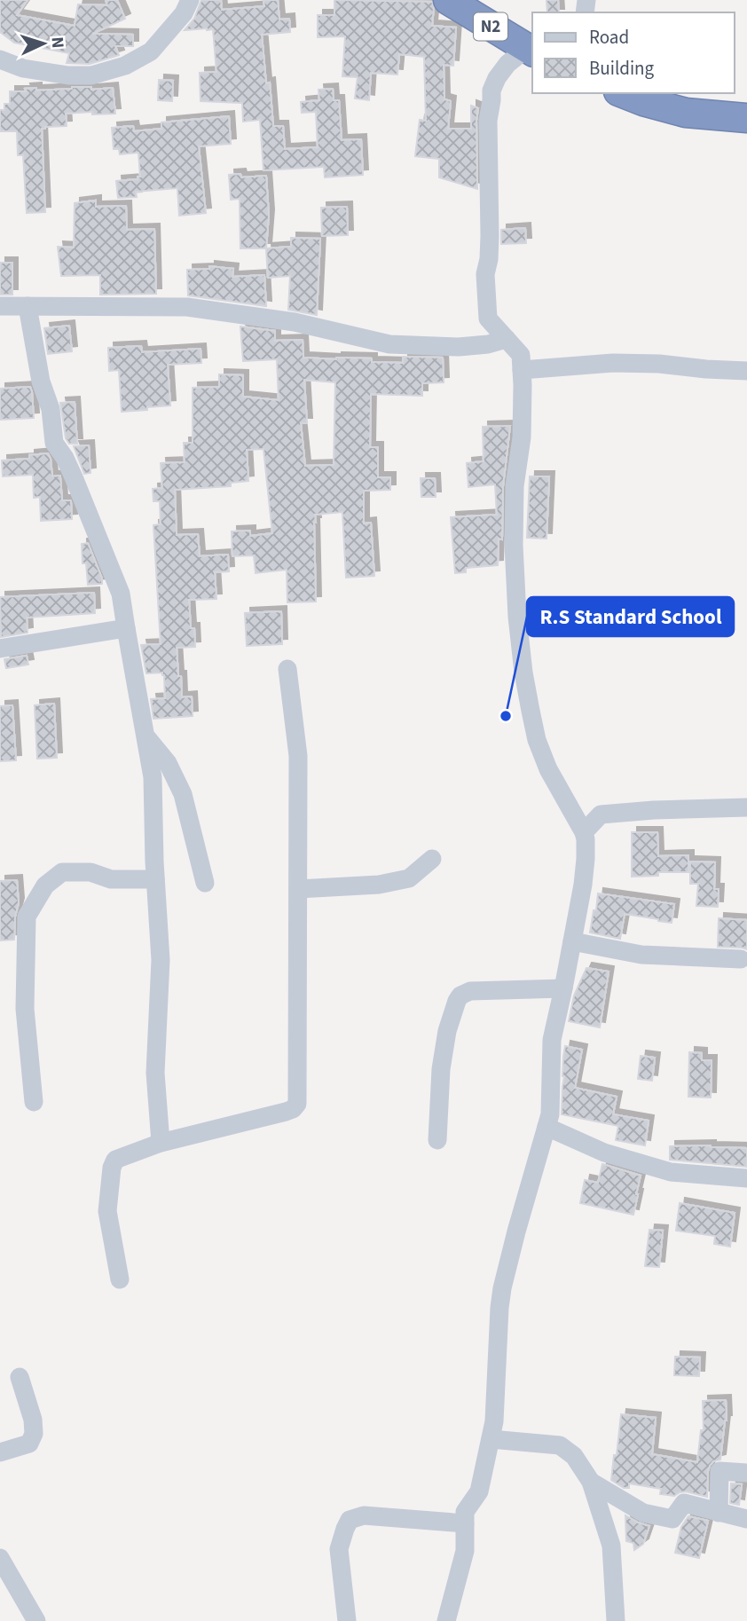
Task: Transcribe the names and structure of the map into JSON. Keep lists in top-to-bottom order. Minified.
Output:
{"streets":{"highway":["N2"]},"places":["R.S Standard School"],"legend":["Road","Building"],"north":"right"}
